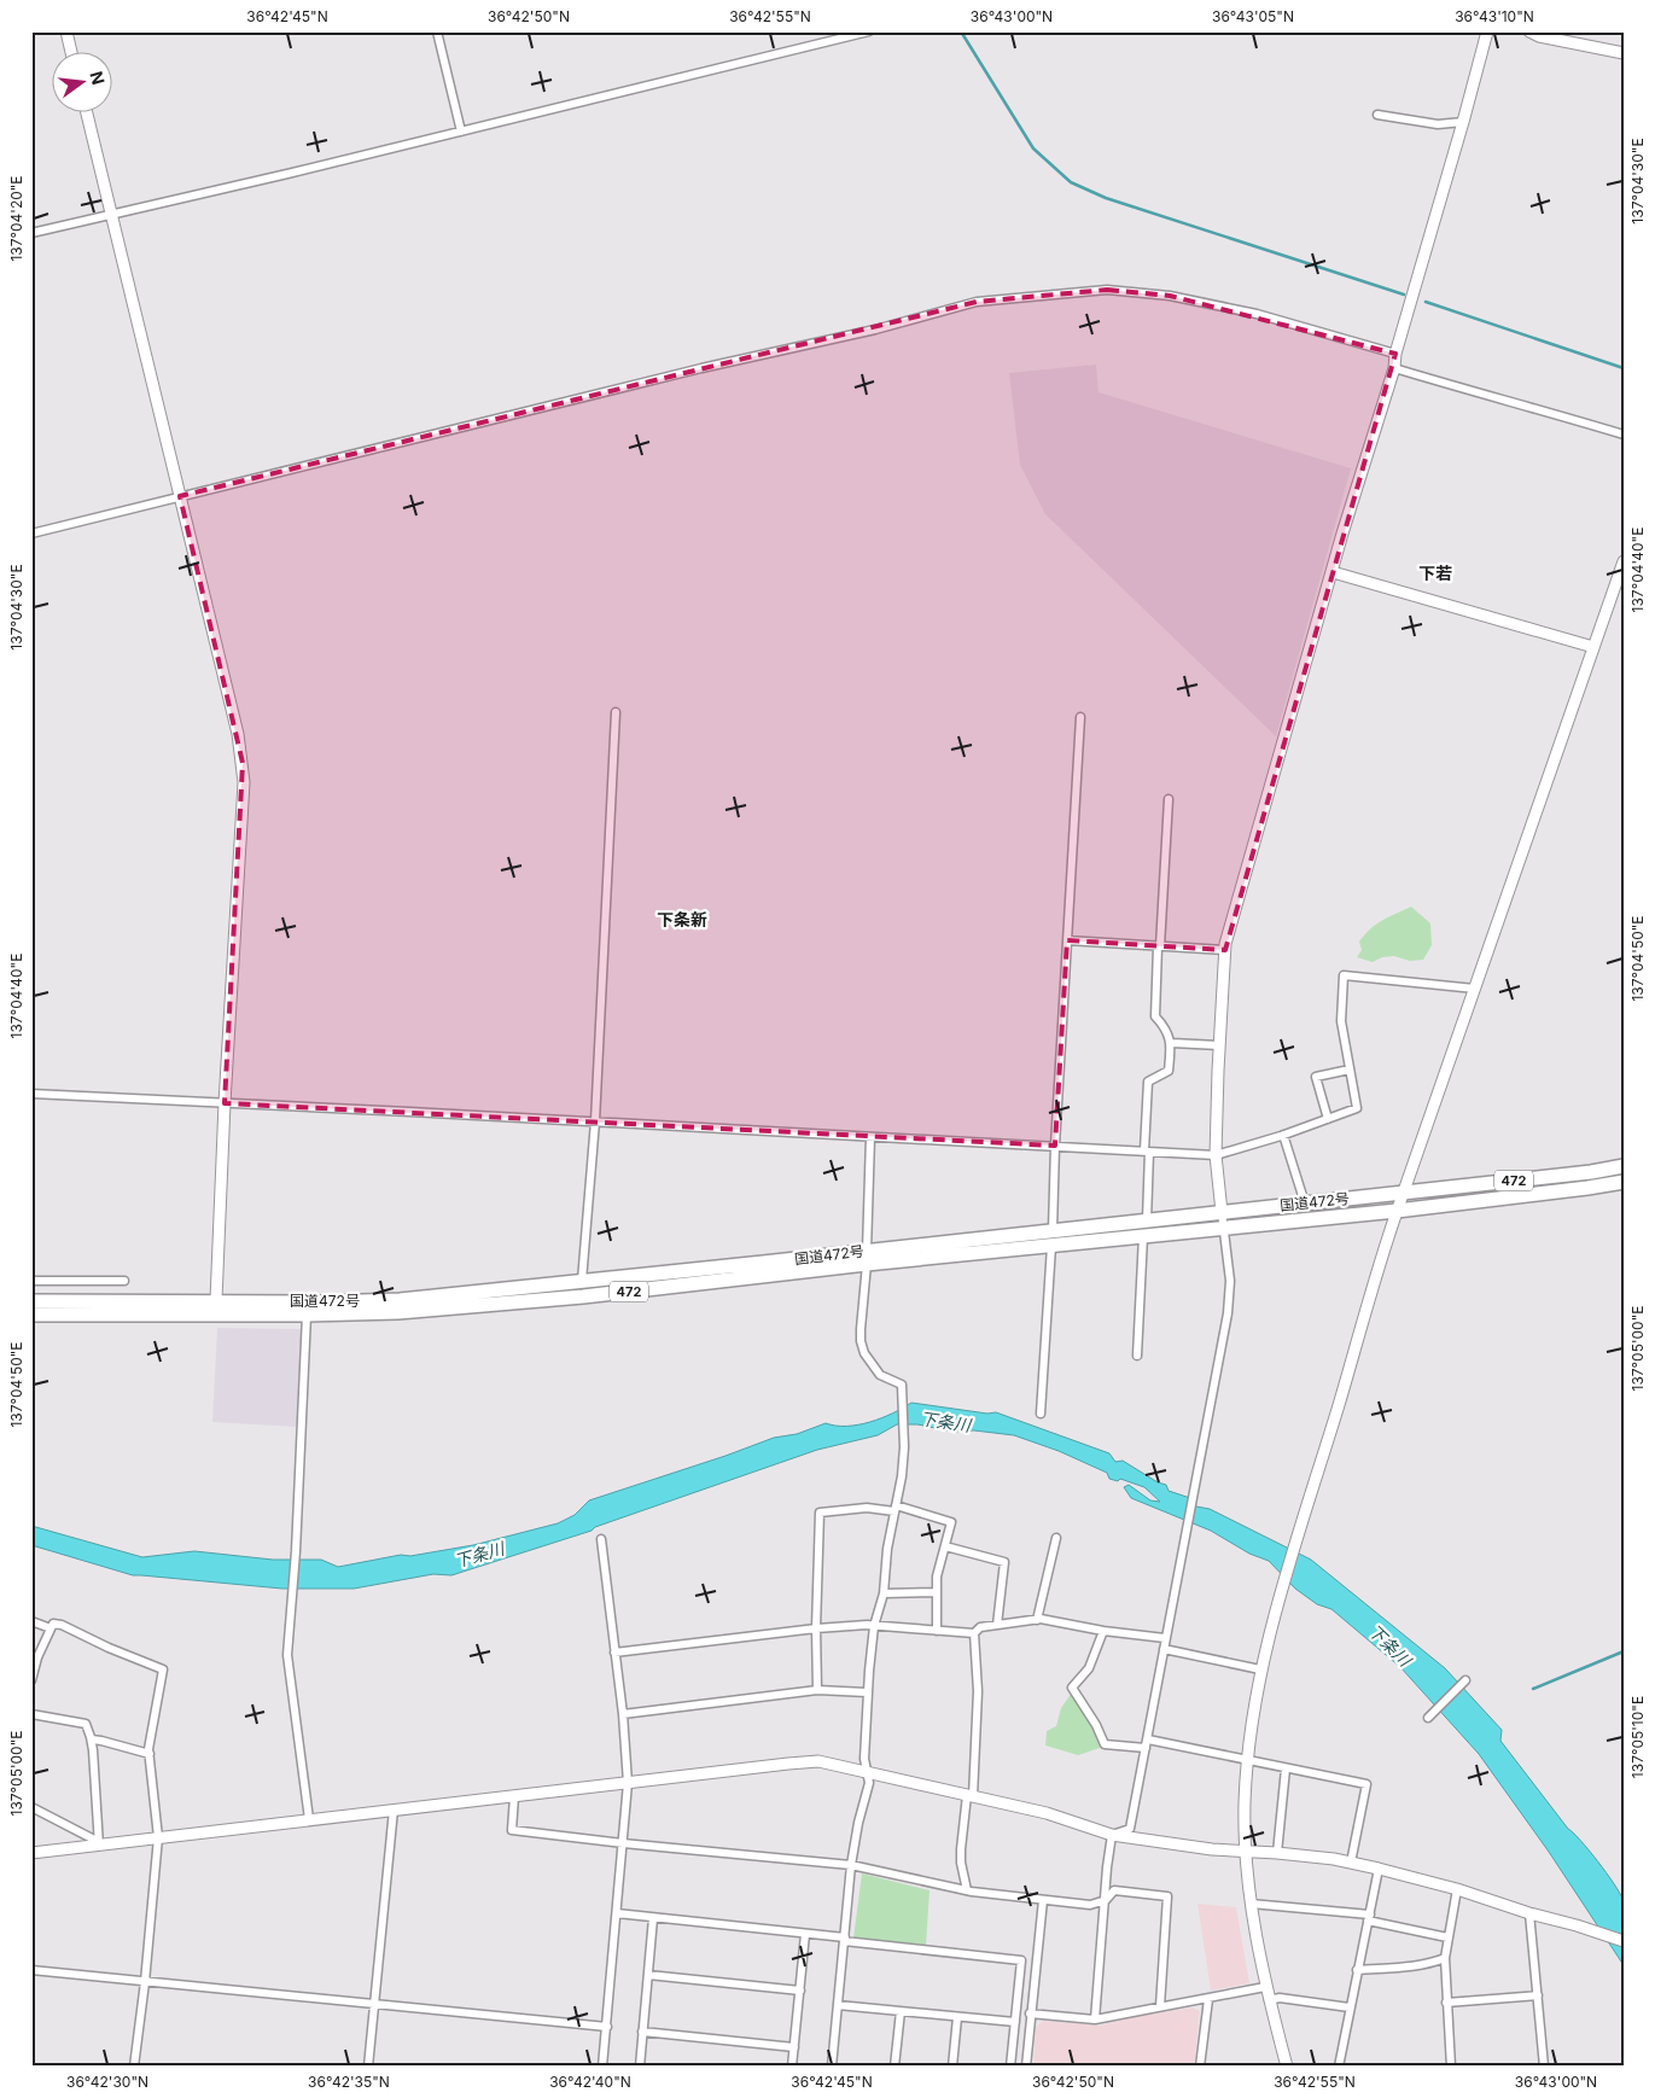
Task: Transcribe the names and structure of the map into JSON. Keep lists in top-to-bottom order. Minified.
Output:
{"streets":{"highway":["472","国道472号"]},"districts":["下若","下条新"],"water":["下条川"],"north":"right","coordinates":["36°42'45\"N","36°42'50\"N","36°42'55\"N","36°43'00\"N","36°43'05\"N","36°43'10\"N","137°04'30\"E","137°04'20\"E","137°04'40\"E","137°04'50\"E","137°05'00\"E","137°05'10\"E","36°42'30\"N","36°42'35\"N","36°42'40\"N"]}
